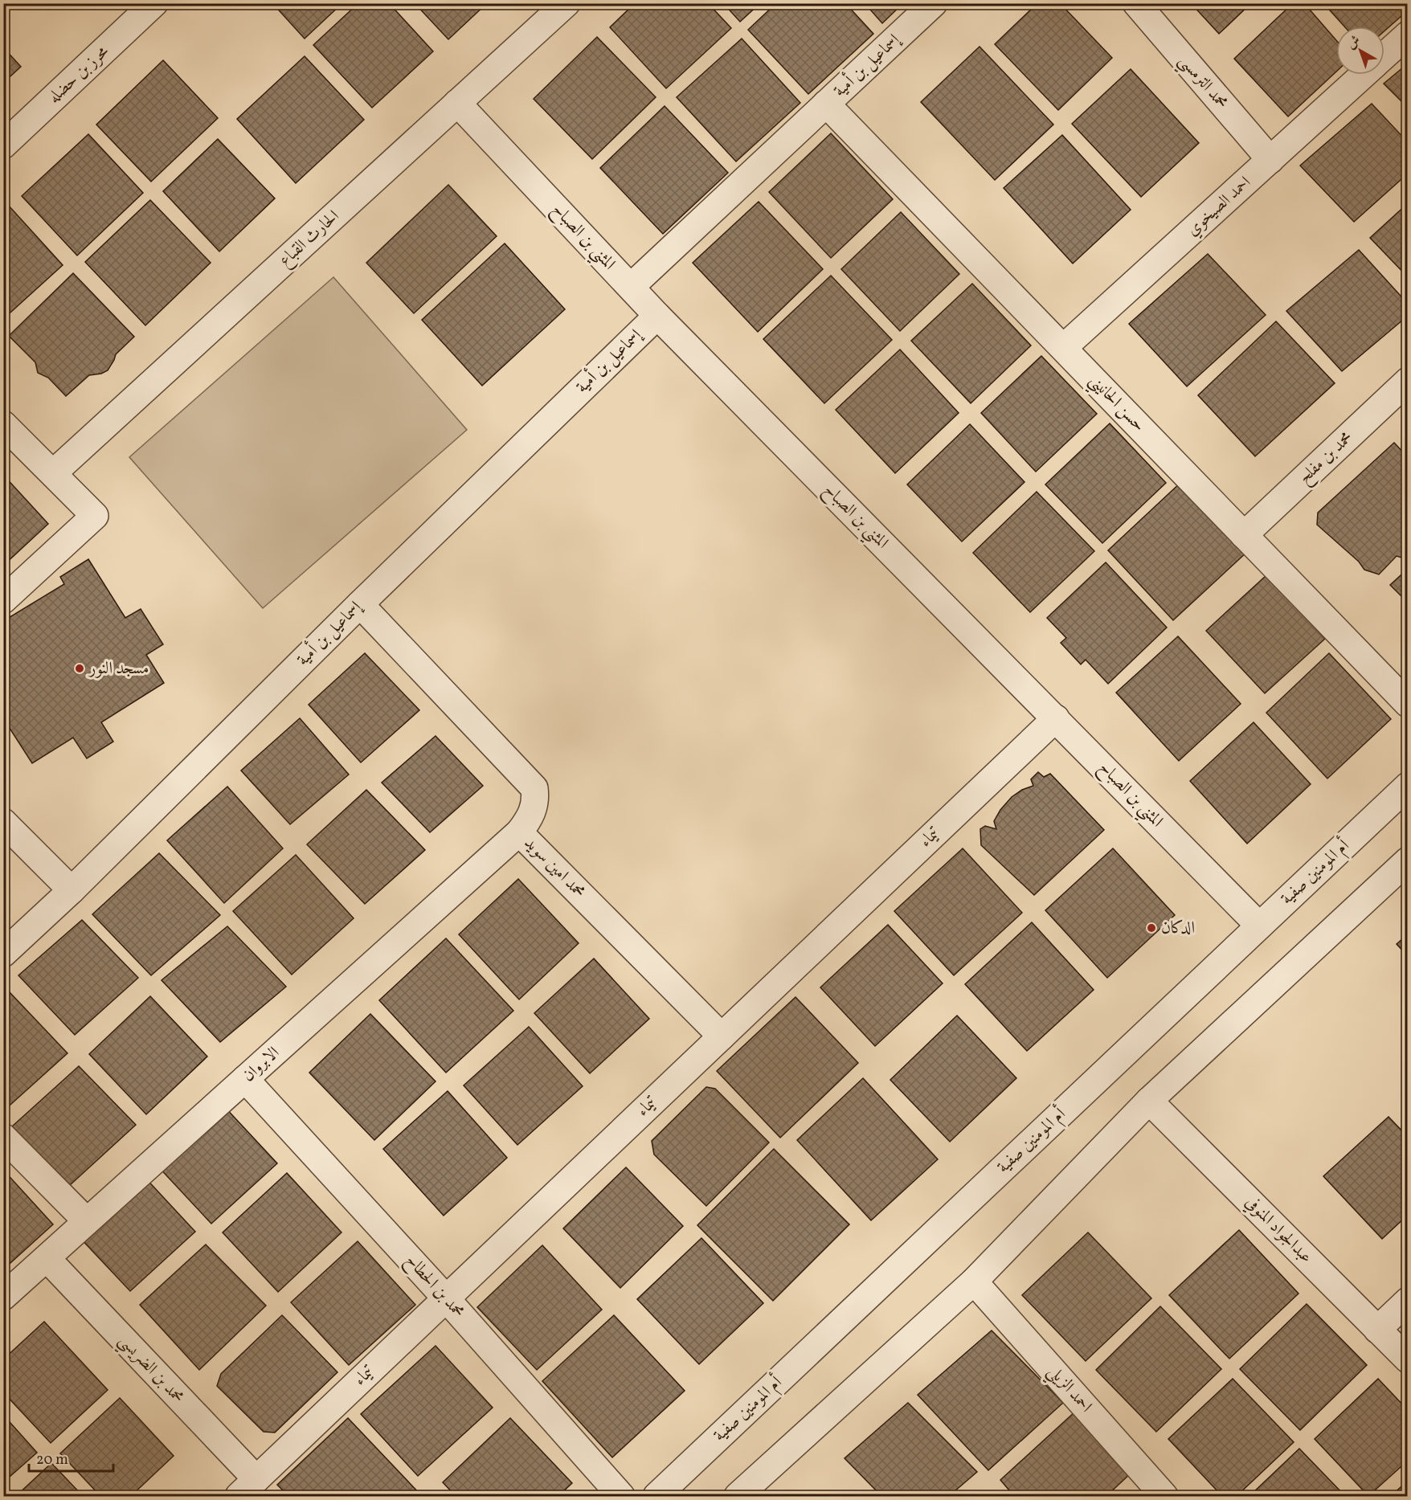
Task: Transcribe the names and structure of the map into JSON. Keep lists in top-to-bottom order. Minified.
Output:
{"streets":{"street":["إسماعيل بن أمية","محرز بن حضله","محمد الترمسي","احمد الصيخوي","المثني بن الصباح","الحارث القباع","حسن الحانيني","محمد بن مفلح","تيماء","محمد امين سويد","أم المومنين صفية","الابروان","عبدالجواد المنوفي","محمد بن الحطاح","محمد بن الضريسي","احمد الزيلي"]},"crossings":[["إسماعيل بن أمية","المثني بن الصباح"],["إسماعيل بن أمية","حسن الحانيني"],["إسماعيل بن أمية","محمد امين سويد"],["محمد الترمسي","احمد الصيخوي"],["احمد الصيخوي","حسن الحانيني"],["المثني بن الصباح","الحارث القباع"],["المثني بن الصباح","تيماء"],["المثني بن الصباح","أم المومنين صفية"],["حسن الحانيني","محمد بن مفلح"],["تيماء","محمد امين سويد"],["تيماء","محمد بن الحطاح"],["تيماء","محمد بن الضريسي"],["محمد امين سويد","الابروان"],["الابروان","محمد بن الحطاح"],["الابروان","محمد بن الضريسي"]],"places":["مسجد النور","الدكان"],"scale_bar":"20 m","north":"top left"}
